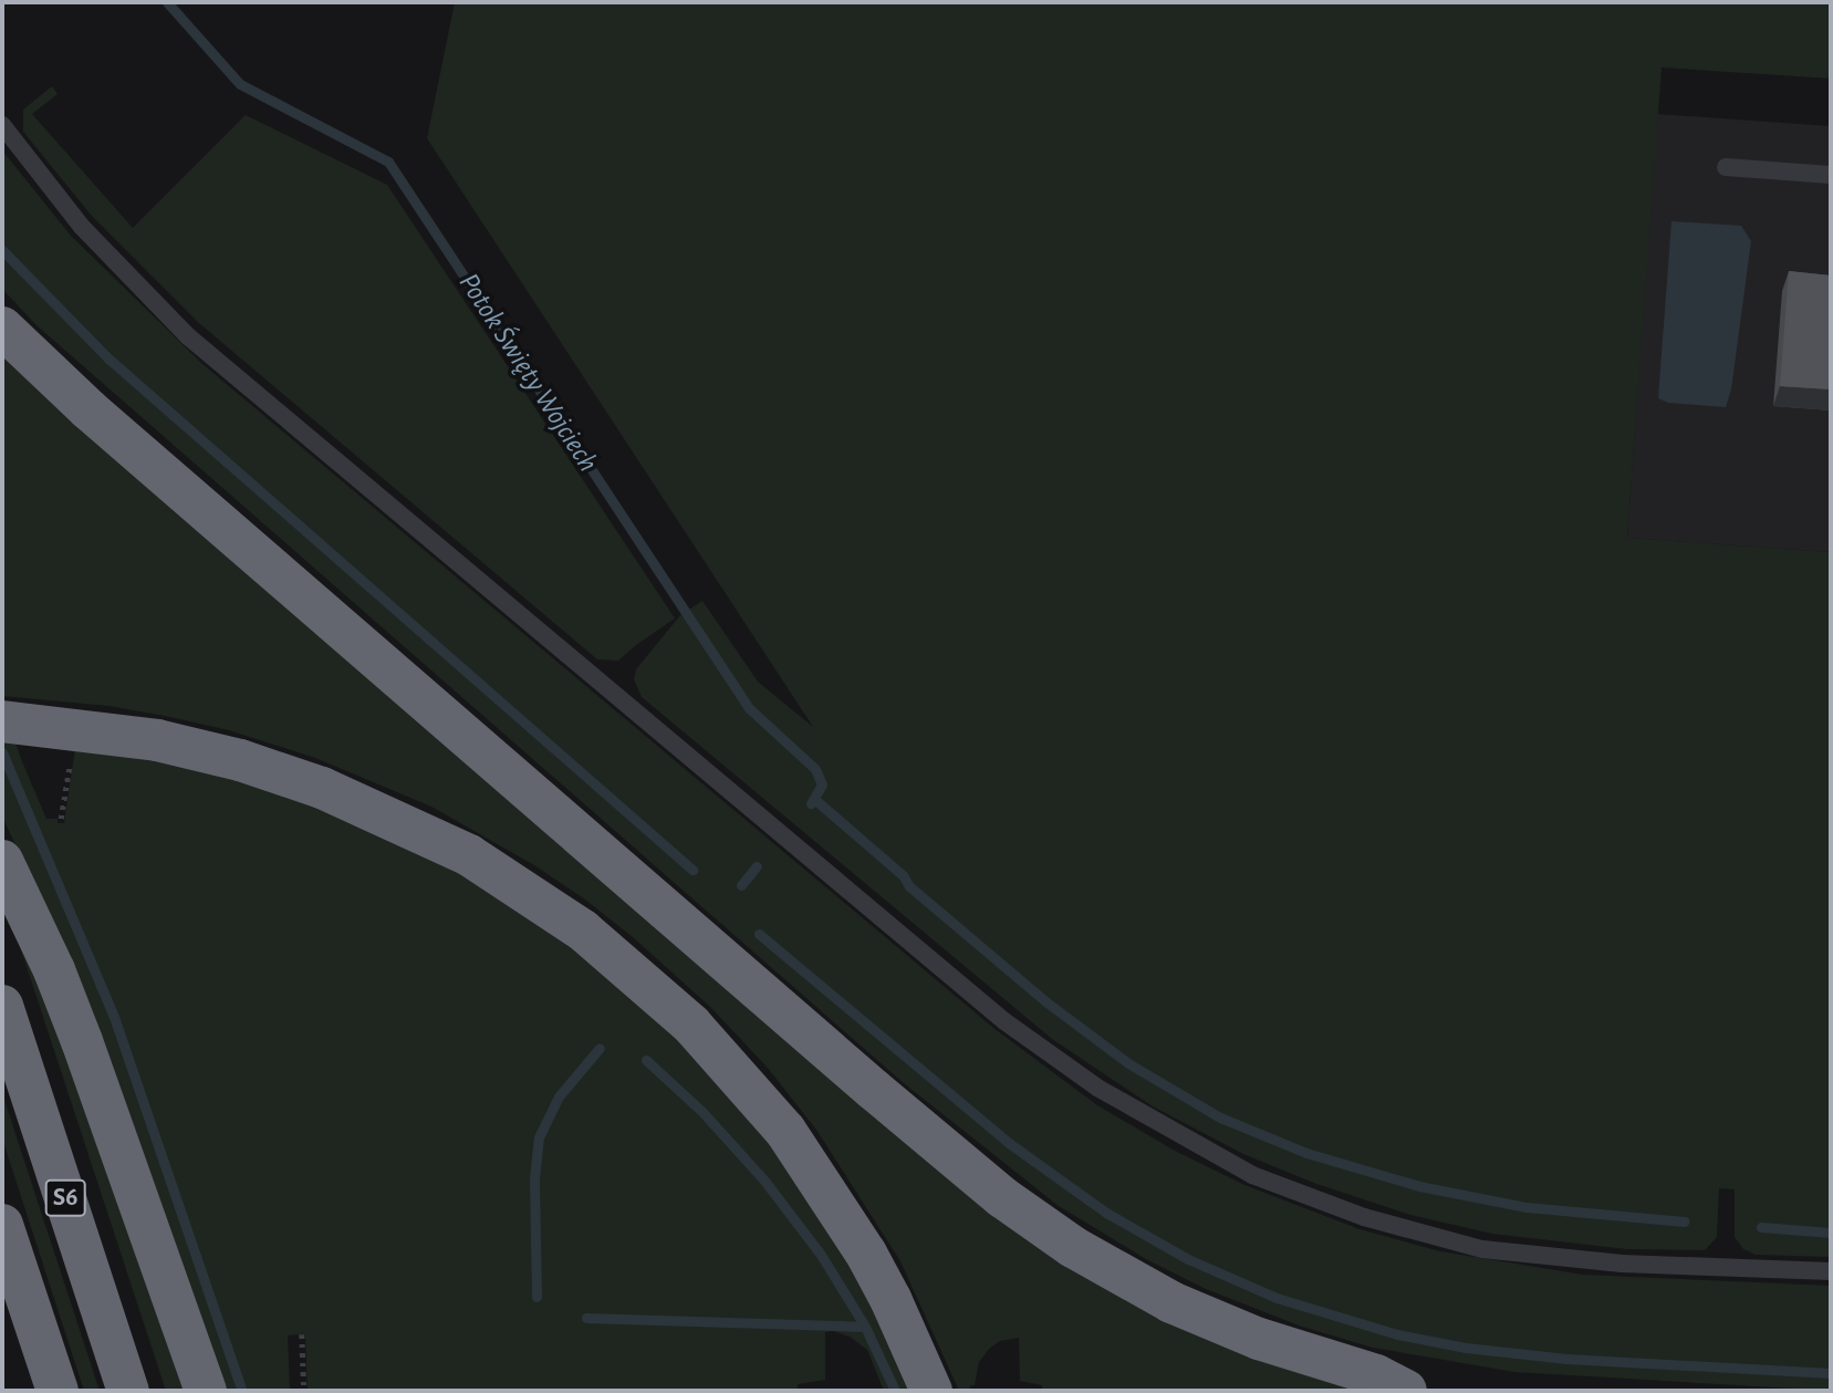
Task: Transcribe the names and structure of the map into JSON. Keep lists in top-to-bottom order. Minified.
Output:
{"streets":{"highway":["S6"]},"water":["Potok Święty Wojciech"]}
